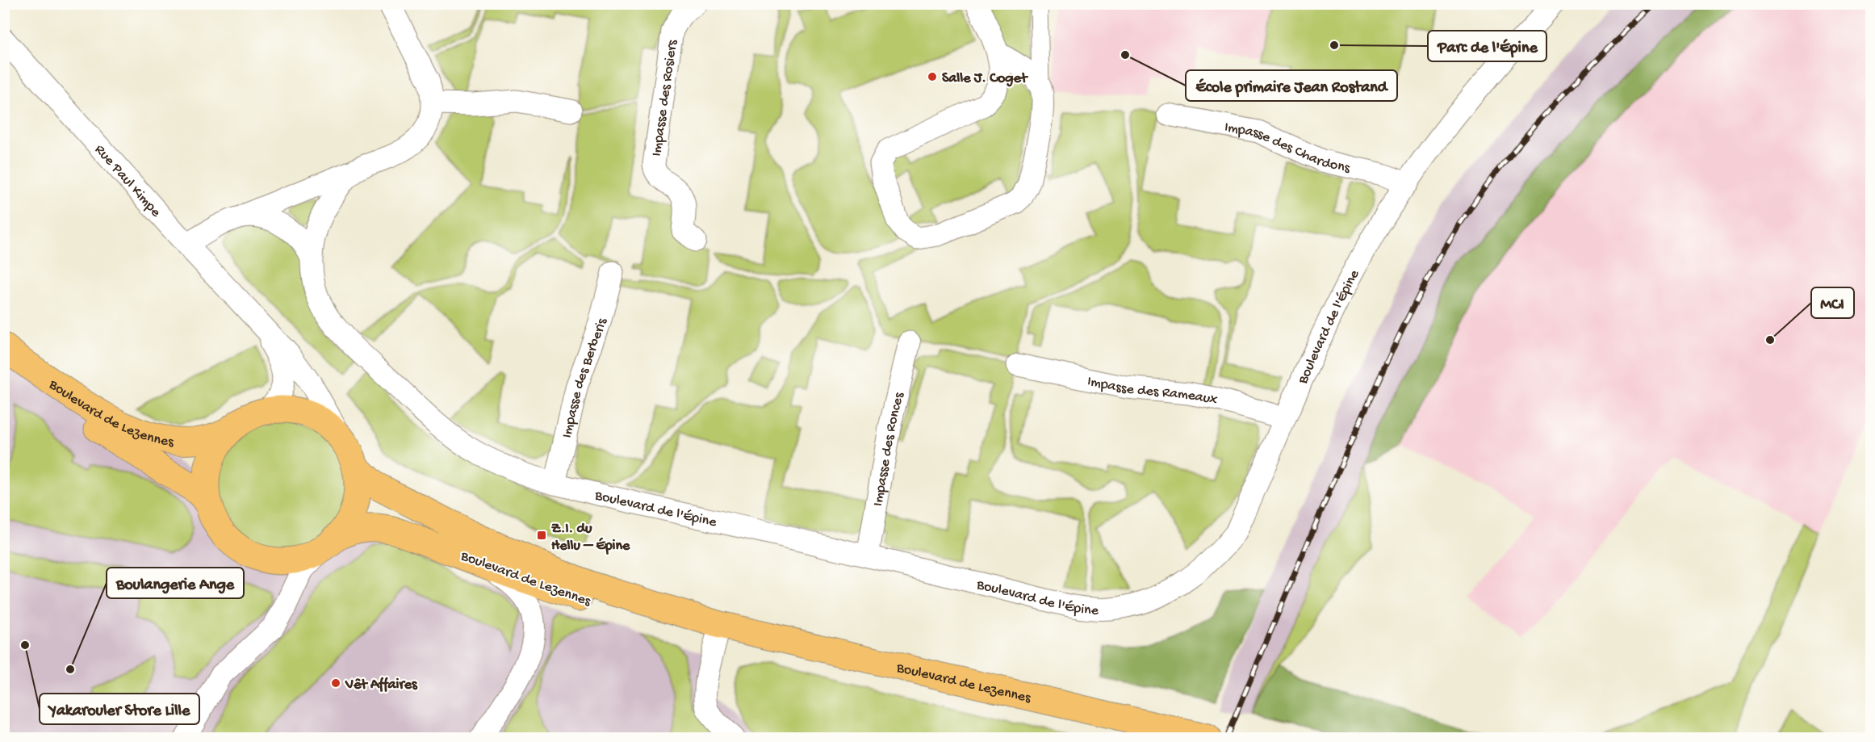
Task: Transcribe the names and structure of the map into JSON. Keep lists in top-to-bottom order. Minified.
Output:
{"streets":{"main road":["Boulevard de Lezennes"],"street":["Impasse des Rosiers","Impasse des Chardons","Rue Paul Kimpe","Boulevard de l'Épine","Impasse des Berberis","Impasse des Rameaux","Impasse des Ronces"]},"crossings":[["Impasse des Chardons","Boulevard de l'Épine"],["Rue Paul Kimpe","Boulevard de l'Épine"],["Rue Paul Kimpe","Boulevard de Lezennes"],["Boulevard de l'Épine","Impasse des Berberis"],["Boulevard de l'Épine","Impasse des Rameaux"],["Boulevard de l'Épine","Impasse des Ronces"]],"places":{"other":["Parc de l'Épine","École primaire Jean Rostand","Salle J. Coget","MCI","Yakarouler Store Lille","Boulangerie Ange","Vêt Affaires"],"transit":["Z.I. du Hellu – Épine"]}}
